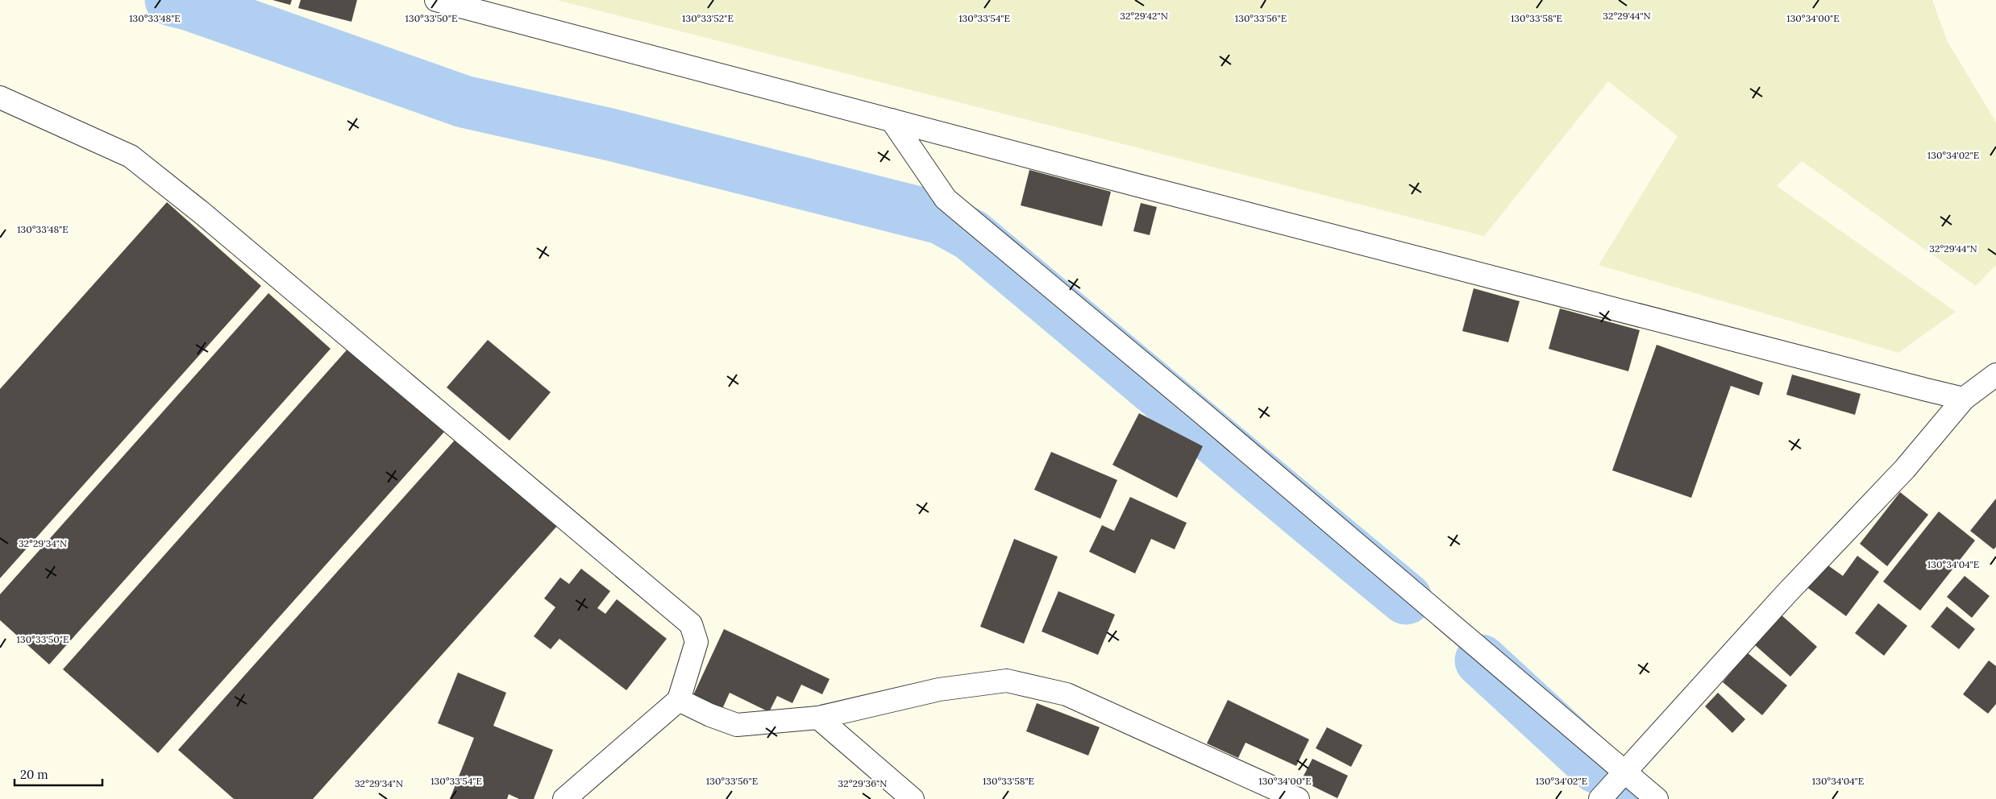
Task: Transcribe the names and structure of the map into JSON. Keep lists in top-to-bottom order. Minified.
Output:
{"scale_bar":"20 m","coordinates":["32°29'42\"N","32°29'44\"N","130°33'52\"E","130°33'54\"E","130°33'56\"E","130°33'58\"E","130°34'00\"E","130°33'48\"E","130°33'50\"E","130°34'02\"E","32°29'34\"N","130°34'04\"E","32°29'36\"N"]}
